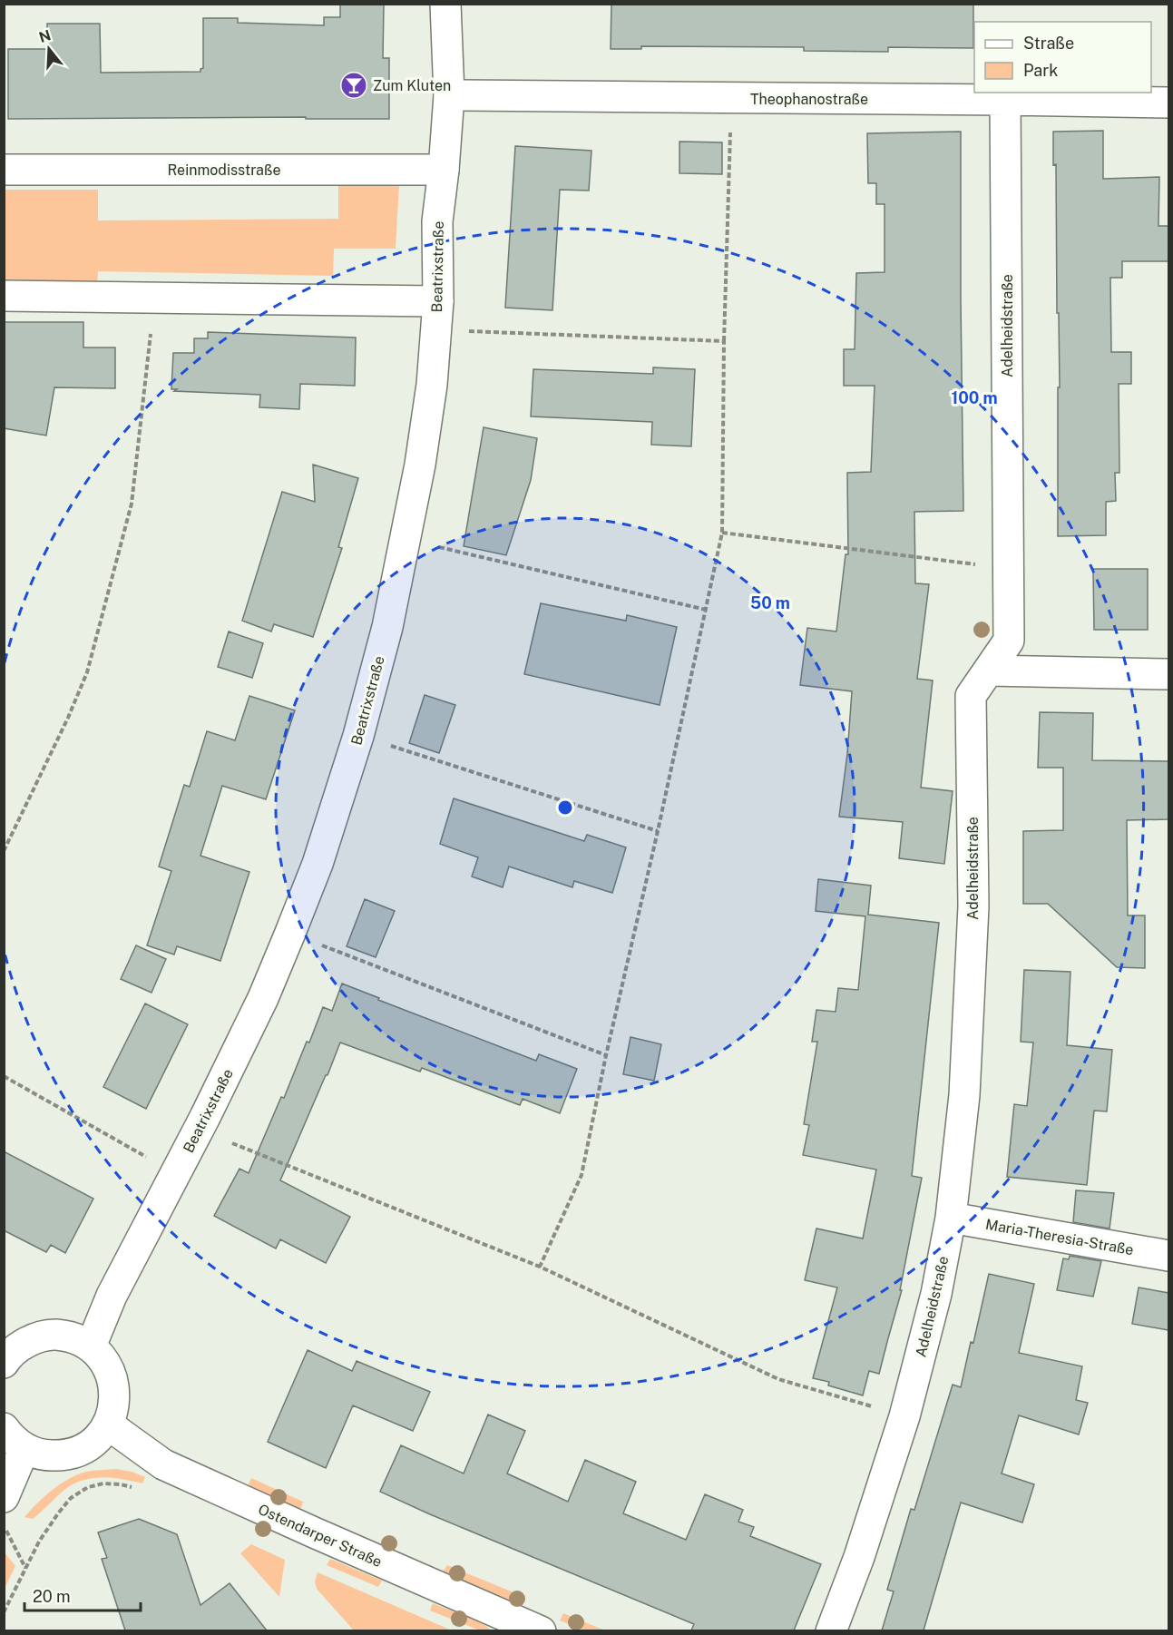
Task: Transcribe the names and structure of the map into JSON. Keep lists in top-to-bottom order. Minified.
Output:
{"streets":{"street":["Theophanostraße","Reinmodisstraße","Beatrixstraße","Adelheidstraße","Maria-Theresia-Straße","Ostendarper Straße"]},"crossings":[["Theophanostraße","Beatrixstraße"],["Theophanostraße","Adelheidstraße"],["Reinmodisstraße","Beatrixstraße"],["Adelheidstraße","Maria-Theresia-Straße"]],"places":{"bar":["Zum Kluten"]},"legend":["Straße","Park"],"scale_bar":"20 m","north":"top","rings":["100 m","50 m"]}
